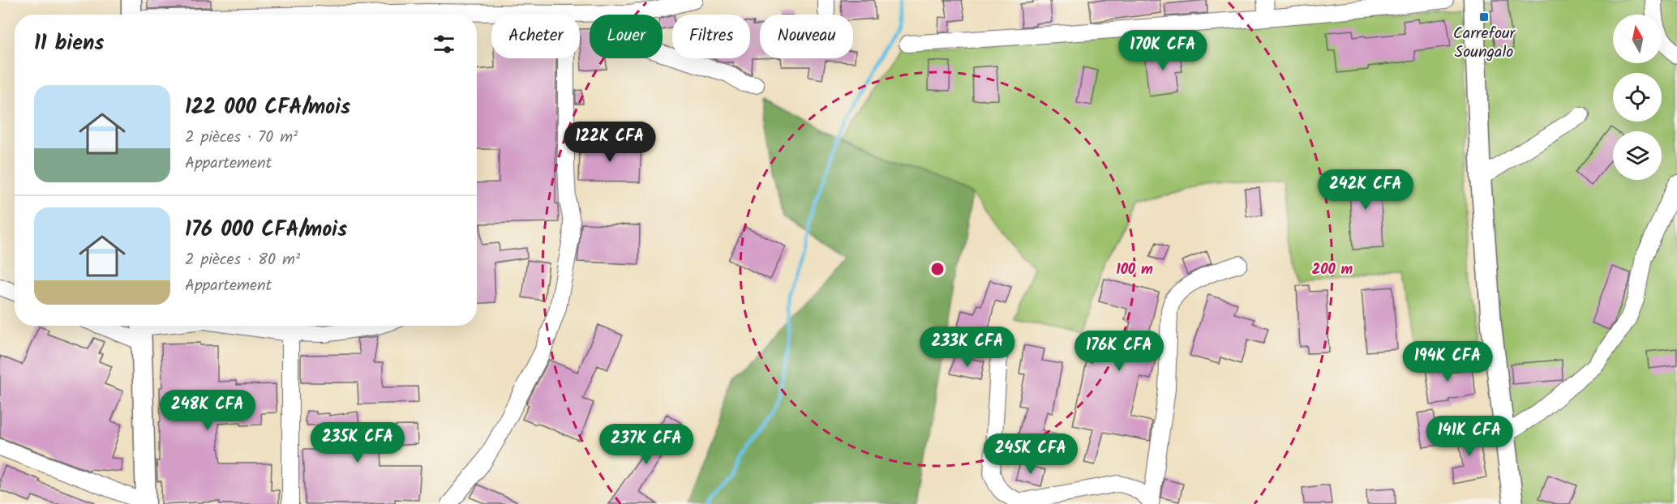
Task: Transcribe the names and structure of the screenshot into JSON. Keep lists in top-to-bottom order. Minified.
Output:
{"places":{"transit":["Carrefour Soungalo"]},"north":"top","page":{"chip":["Acheter","Louer","Filtres","Nouveau"],"heading":"11 biens","price":["170K CFA","122K CFA","242K CFA","233K CFA","176K CFA","194K CFA","248K CFA","141K CFA","235K CFA","237K CFA","245K CFA"],"list":[{"name":"122 000 CFA/mois","note":"2 pièces · 70 m² · Appartement"},{"name":"176 000 CFA/mois","note":"2 pièces · 80 m² · Appartement"}]},"rings":["100 m","200 m"]}
